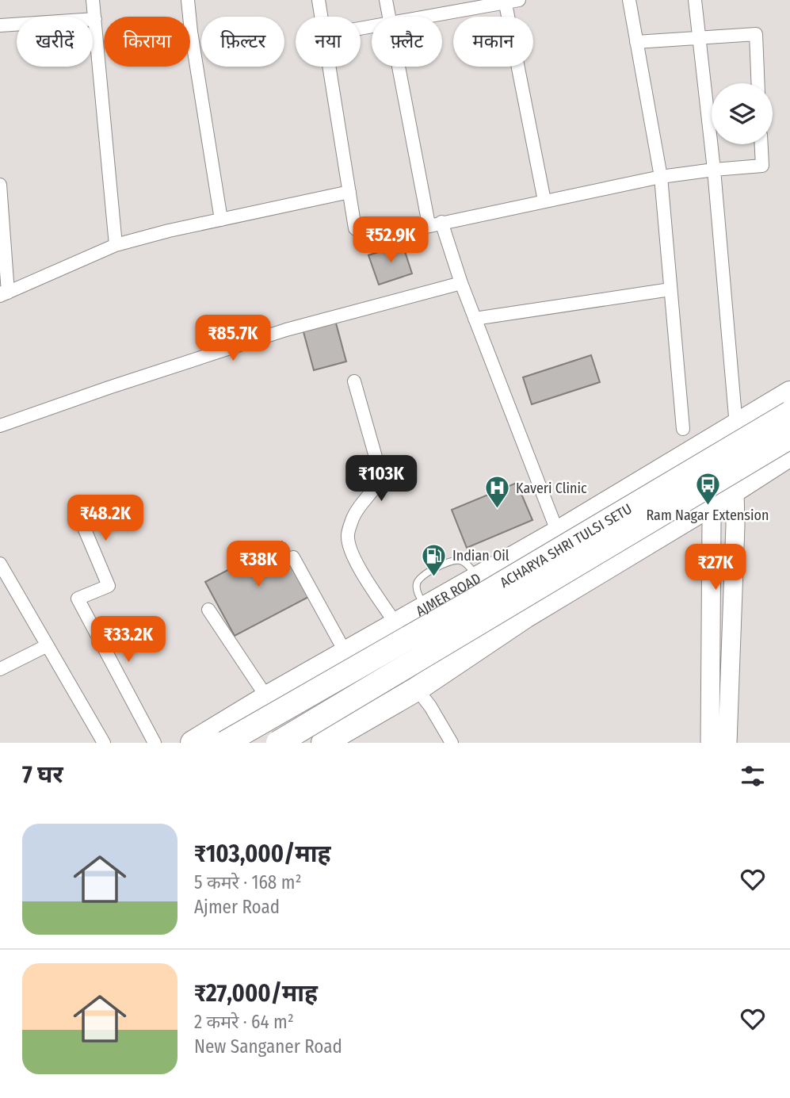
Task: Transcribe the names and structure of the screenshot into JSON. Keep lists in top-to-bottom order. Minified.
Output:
{"streets":{"highway":["ACHARYA SHRI TULSI SETU","AJMER ROAD"]},"places":{"bus stop":["Ram Nagar Extension"],"hospital":["Kaveri Clinic"],"fuel station":["Indian Oil"]},"page":{"chip":["खरीदें","किराया","फ़िल्टर","नया","फ़्लैट","मकान"],"price":["₹52.9K","₹85.7K","₹103K","₹48.2K","₹38K","₹27K","₹33.2K"],"heading":"7 घर","list":[{"name":"₹103,000/माह","note":"5 कमरे · 168 m² · Ajmer Road"},{"name":"₹27,000/माह","note":"2 कमरे · 64 m² · New Sanganer Road"}]}}
